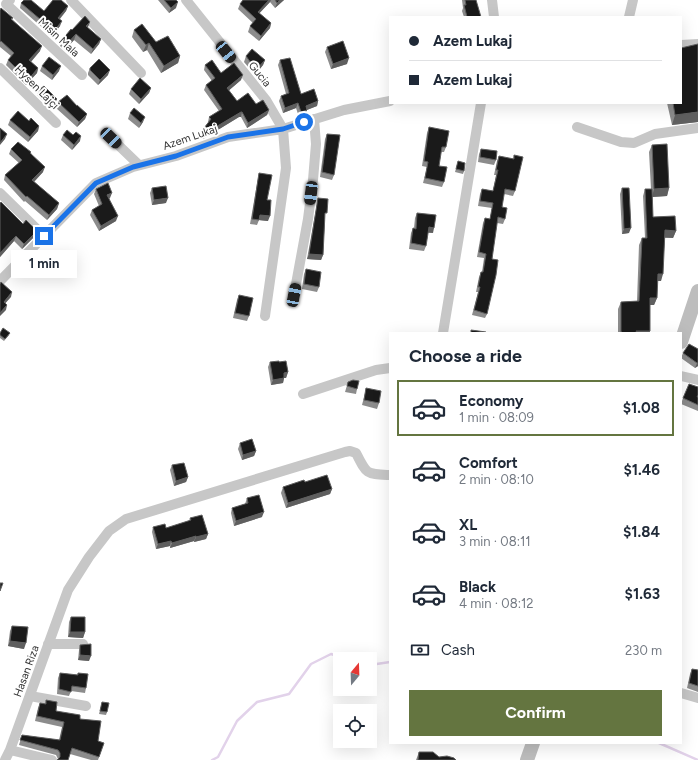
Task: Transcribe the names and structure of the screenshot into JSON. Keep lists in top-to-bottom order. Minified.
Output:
{"streets":{"street":["Misin Mala","Gucia","Hysen Lajçi","Azem Lukaj","Hasan Riza"]},"crossings":[["Gucia","Azem Lukaj"]],"north":"top","page":{"banner":["Azem Lukaj","Azem Lukaj"],"bubble":"1 min","heading":"Choose a ride","list":[{"name":"Economy","note":"1 min · 08:09","value":"$1.08"},{"name":"Comfort","note":"2 min · 08:10","value":"$1.46"},{"name":"XL","note":"3 min · 08:11","value":"$1.84"},{"name":"Black","note":"4 min · 08:12","value":"$1.63"}],"pay":["Cash","230 m"],"buttons":"Confirm"}}
